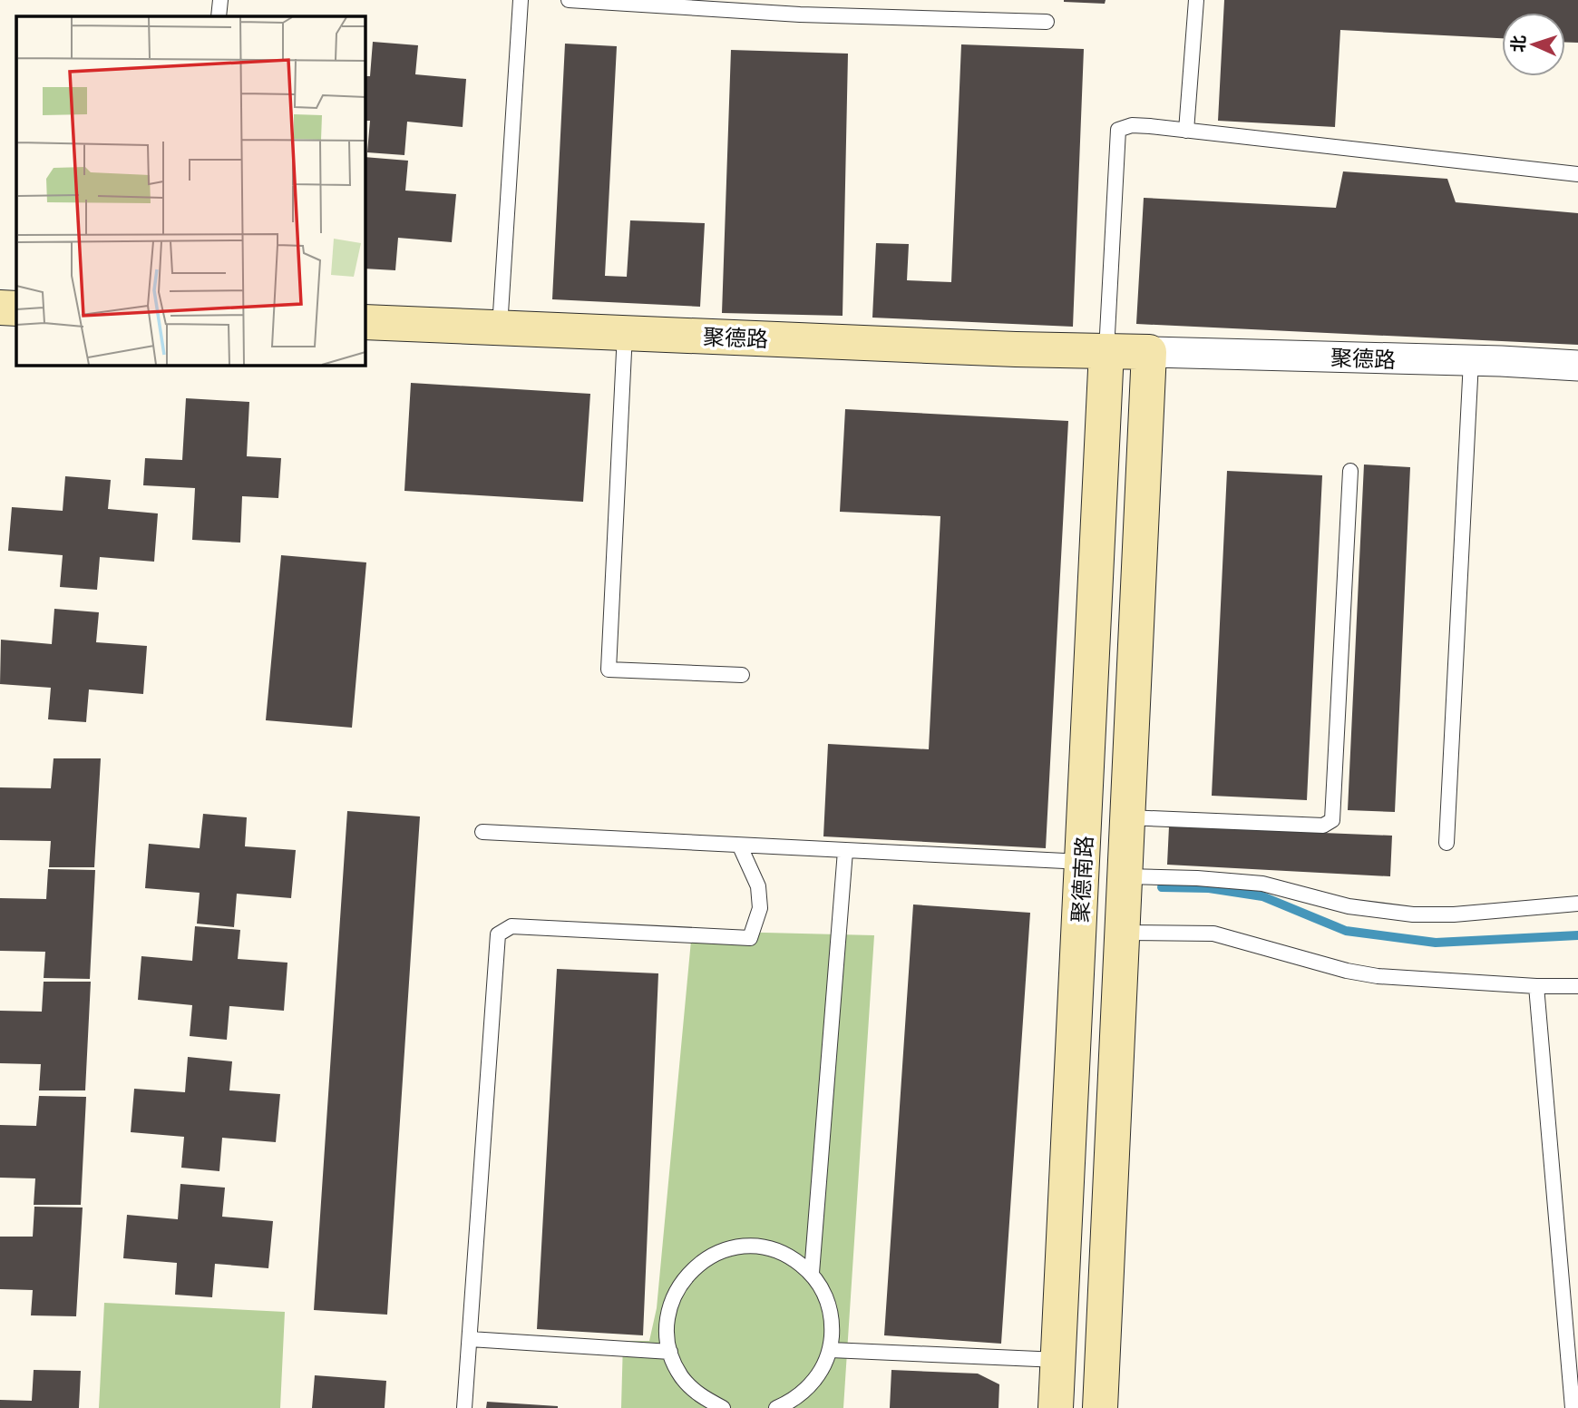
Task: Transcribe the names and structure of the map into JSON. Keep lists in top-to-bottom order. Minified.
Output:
{"streets":{"street":["聚德路","聚德南路"]},"crossings":[["聚德路","聚德南路"]],"north":"left"}
